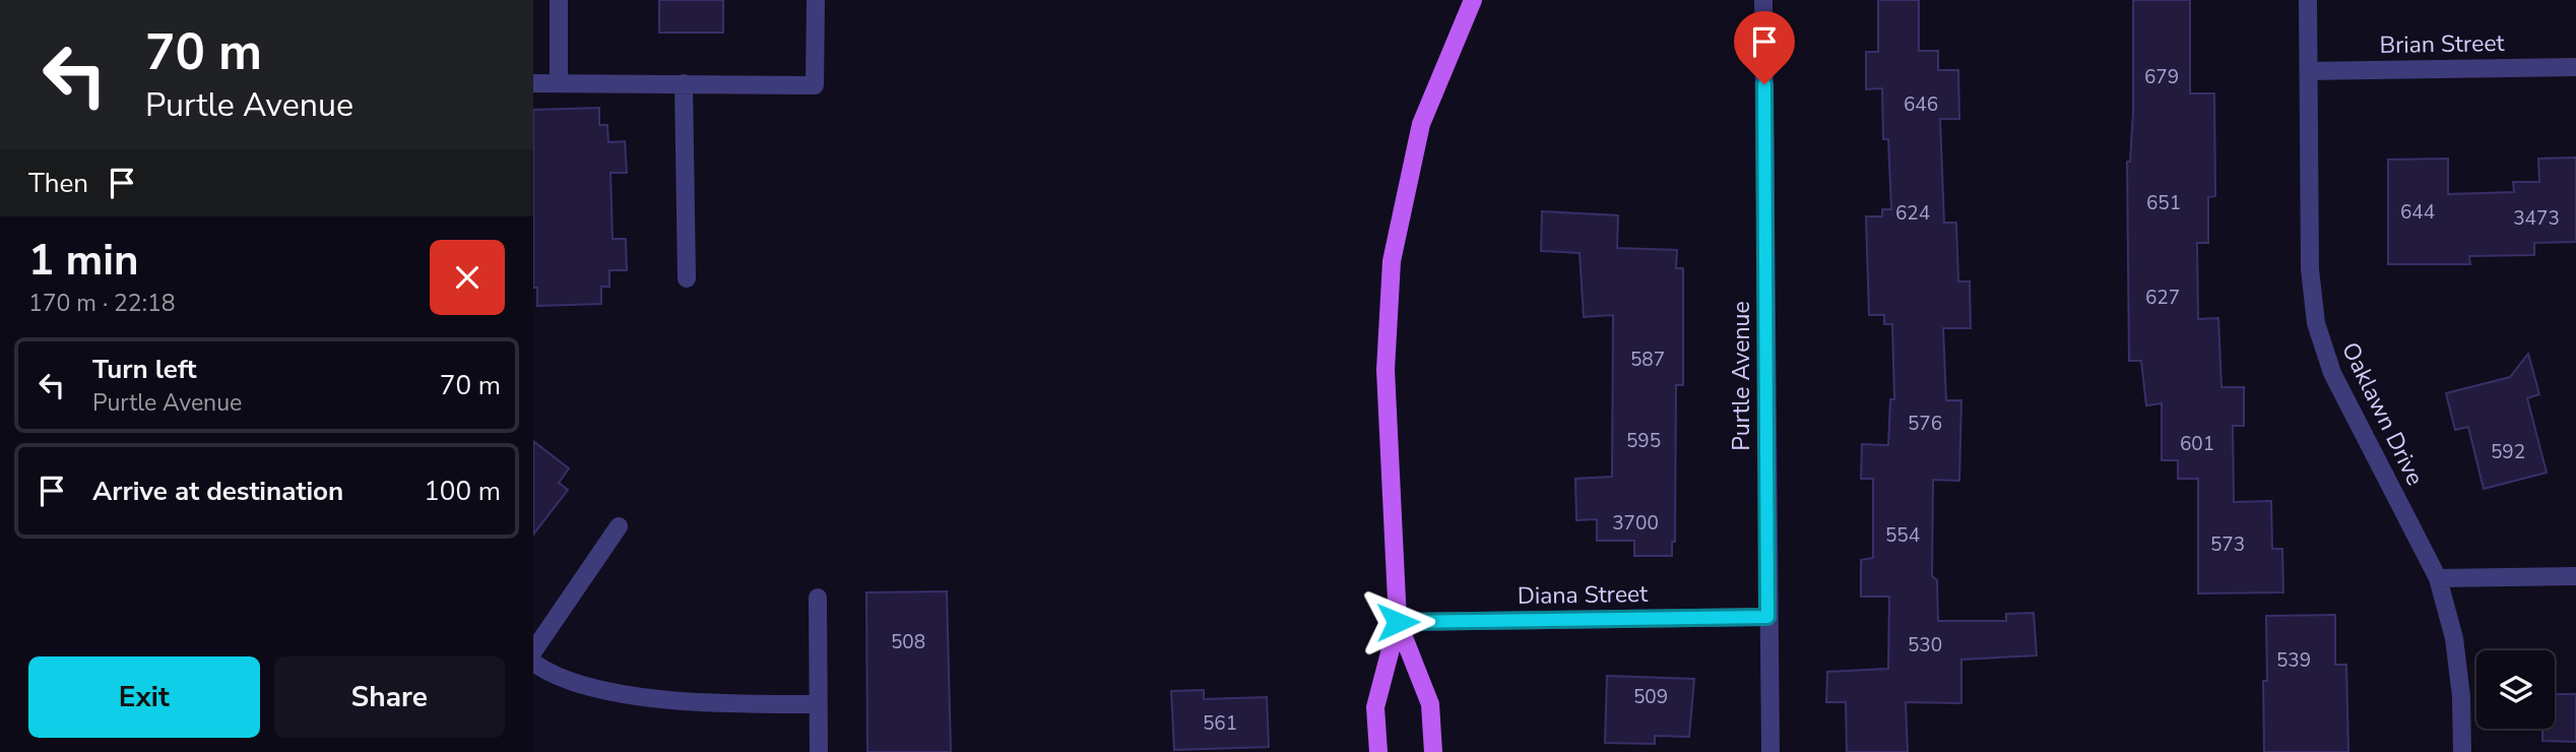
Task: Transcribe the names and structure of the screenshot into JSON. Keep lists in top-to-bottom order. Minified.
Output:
{"streets":{"street":["Brian Street","Purtle Avenue","Oaklawn Drive","Diana Street"]},"crossings":[["Brian Street","Oaklawn Drive"],["Purtle Avenue","Diana Street"]],"house_numbers":["679","646","651","644","624","3473","627","587","576","595","601","592","3700","554","573","508","530","539","509","561"],"page":{"turn":["70 m","Purtle Avenue"],"then":"Then","heading":["1 min","170 m · 22:18"],"list":[{"name":"Turn left","note":"Purtle Avenue","value":"70 m"},{"name":"Arrive at destination","value":"100 m"}],"buttons":["Exit","Share"]}}
